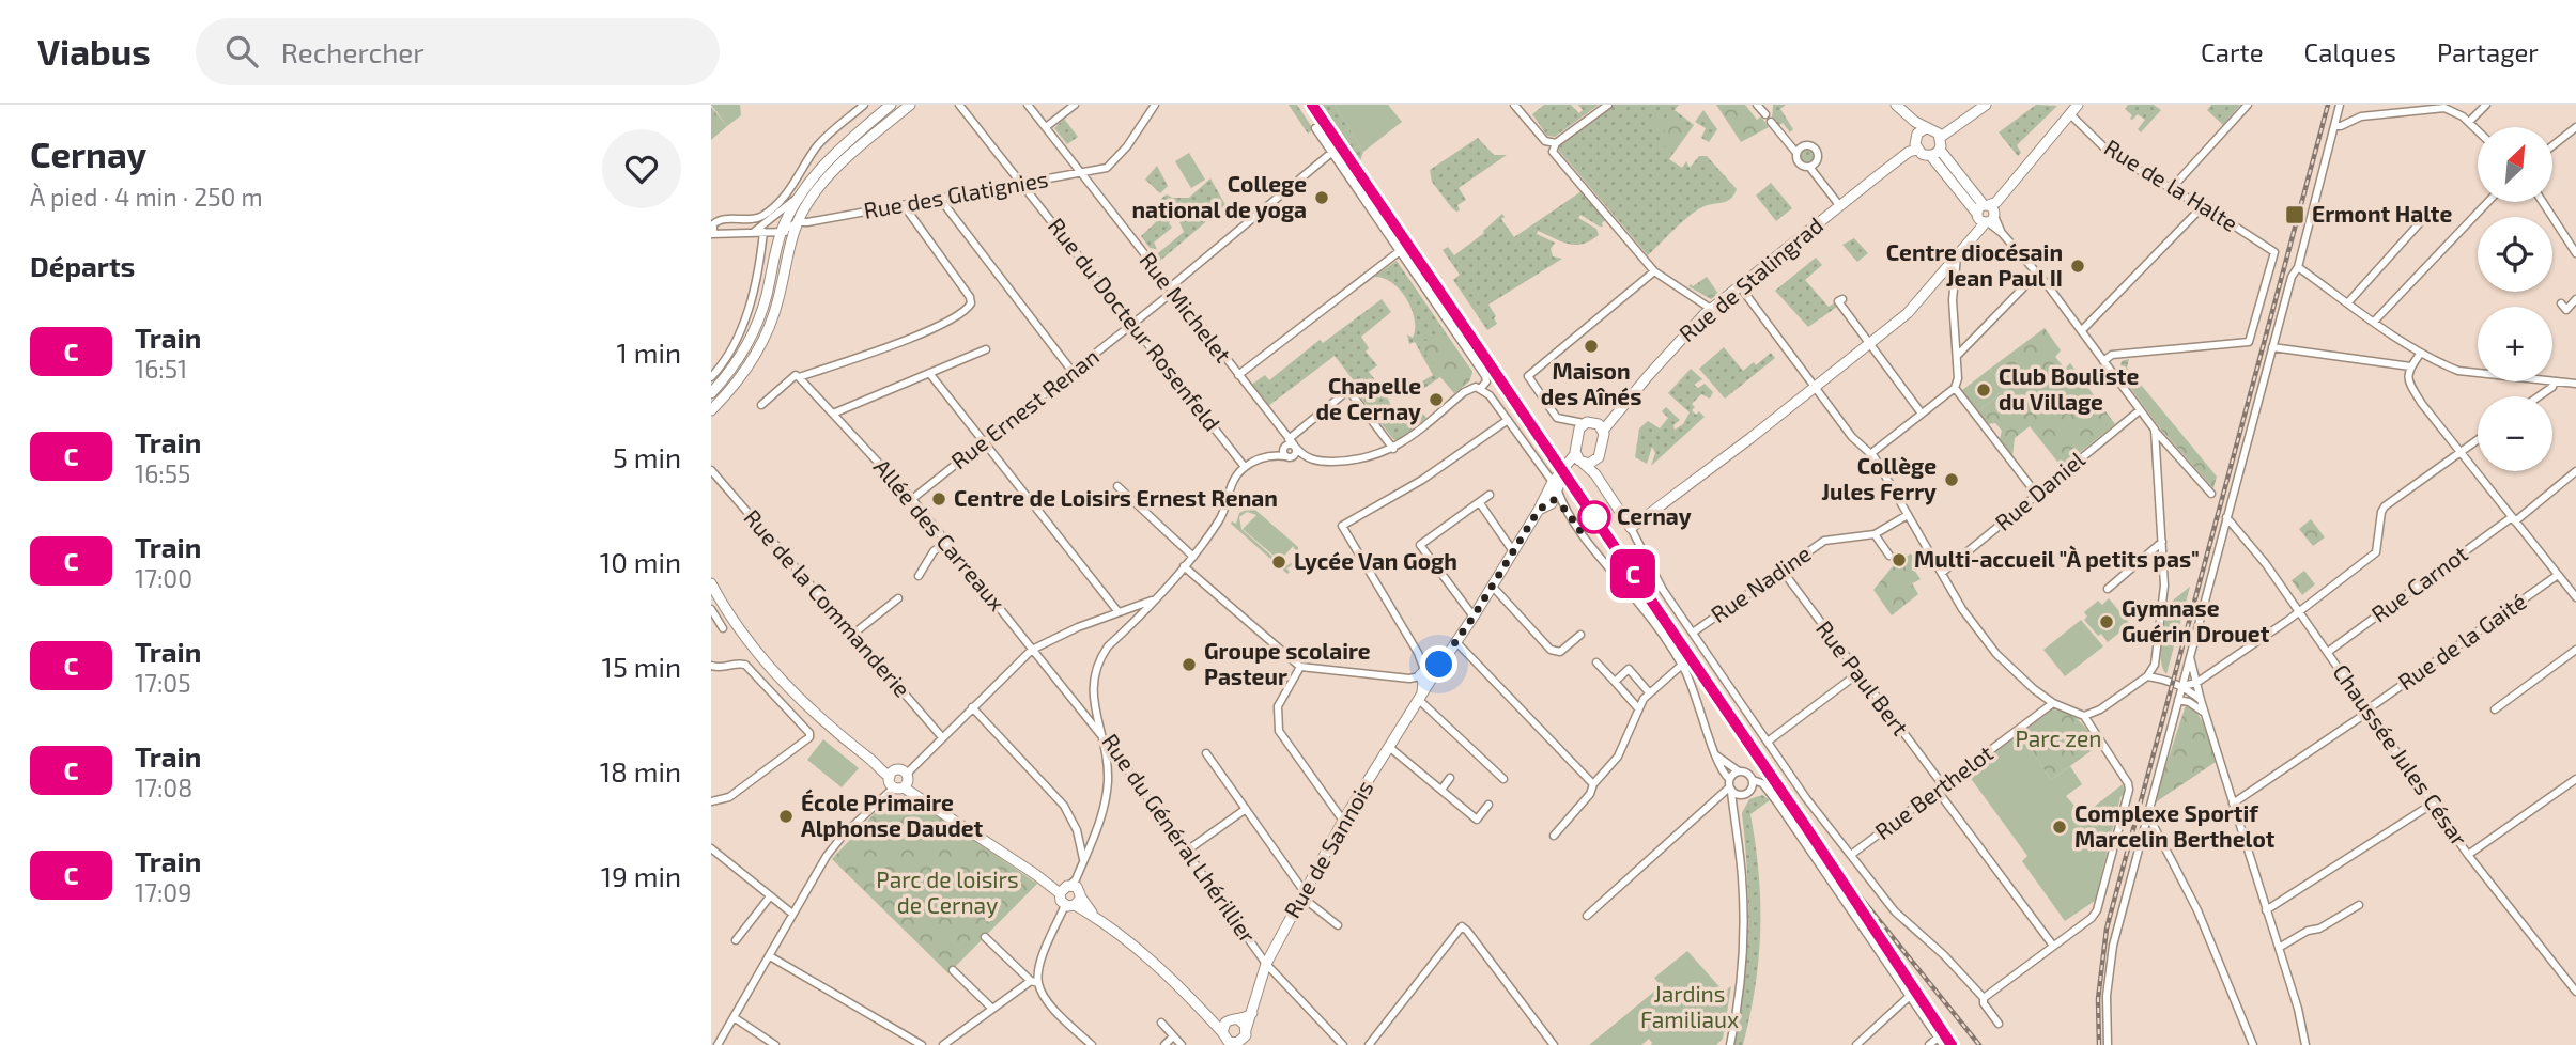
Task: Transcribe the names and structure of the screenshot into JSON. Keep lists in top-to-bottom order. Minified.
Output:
{"streets":{"street":["Rue de la Halte","Rue des Glatignies","Rue de Stalingrad","Rue Michelet","Rue du Docteur Rosenfeld","Rue Ernest Renan","Rue Daniel","Allée des Carreaux","Rue Nadine","Rue Carnot","Rue de la Commanderie","Rue de la Gaité","Rue Paul Bert","Chaussée Jules César","Rue Berthelot","Rue du Général Lhérillier","Rue de Sannois"]},"crossings":[["Rue des Glatignies","Rue Michelet"],["Rue des Glatignies","Rue du Docteur Rosenfeld"],["Rue Michelet","Rue Ernest Renan"],["Rue du Docteur Rosenfeld","Rue Ernest Renan"],["Rue du Docteur Rosenfeld","Rue du Général Lhérillier"],["Rue Ernest Renan","Allée des Carreaux"],["Allée des Carreaux","Rue du Général Lhérillier"],["Rue Nadine","Rue Paul Bert"],["Rue Carnot","Chaussée Jules César"],["Rue de la Gaité","Chaussée Jules César"],["Rue Paul Bert","Rue Berthelot"],["Rue du Général Lhérillier","Rue de Sannois"]],"parks":["Parc zen","Parc de loisirs de Cernay","Jardins Familiaux"],"places":{"other":["College national de yoga","Centre diocésain Jean Paul II","Maison des Aînés","Club Bouliste du Village","Chapelle de Cernay","Collège Jules Ferry","Centre de Loisirs Ernest Renan","Cernay","Multi-accueil \"À petits pas\"","Lycée Van Gogh","Gymnase Guérin Drouet","Groupe scolaire Pasteur","École Primaire Alphonse Daudet","Complexe Sportif Marcelin Berthelot"],"transit":["Ermont Halte"]},"north":"top right","page":{"header":"Viabus","search":"Rechercher","nav":["Carte","Calques","Partager"],"heading":[["Cernay","À pied · 4 min · 250 m"],"Départs"],"on_map":"C","map_buttons":["+","−"],"list":[{"mark":"C","name":"Train","note":"16:51","value":"1 min"},{"mark":"C","name":"Train","note":"16:55","value":"5 min"},{"mark":"C","name":"Train","note":"17:00","value":"10 min"},{"mark":"C","name":"Train","note":"17:05","value":"15 min"},{"mark":"C","name":"Train","note":"17:08","value":"18 min"},{"mark":"C","name":"Train","note":"17:09","value":"19 min"}]}}
